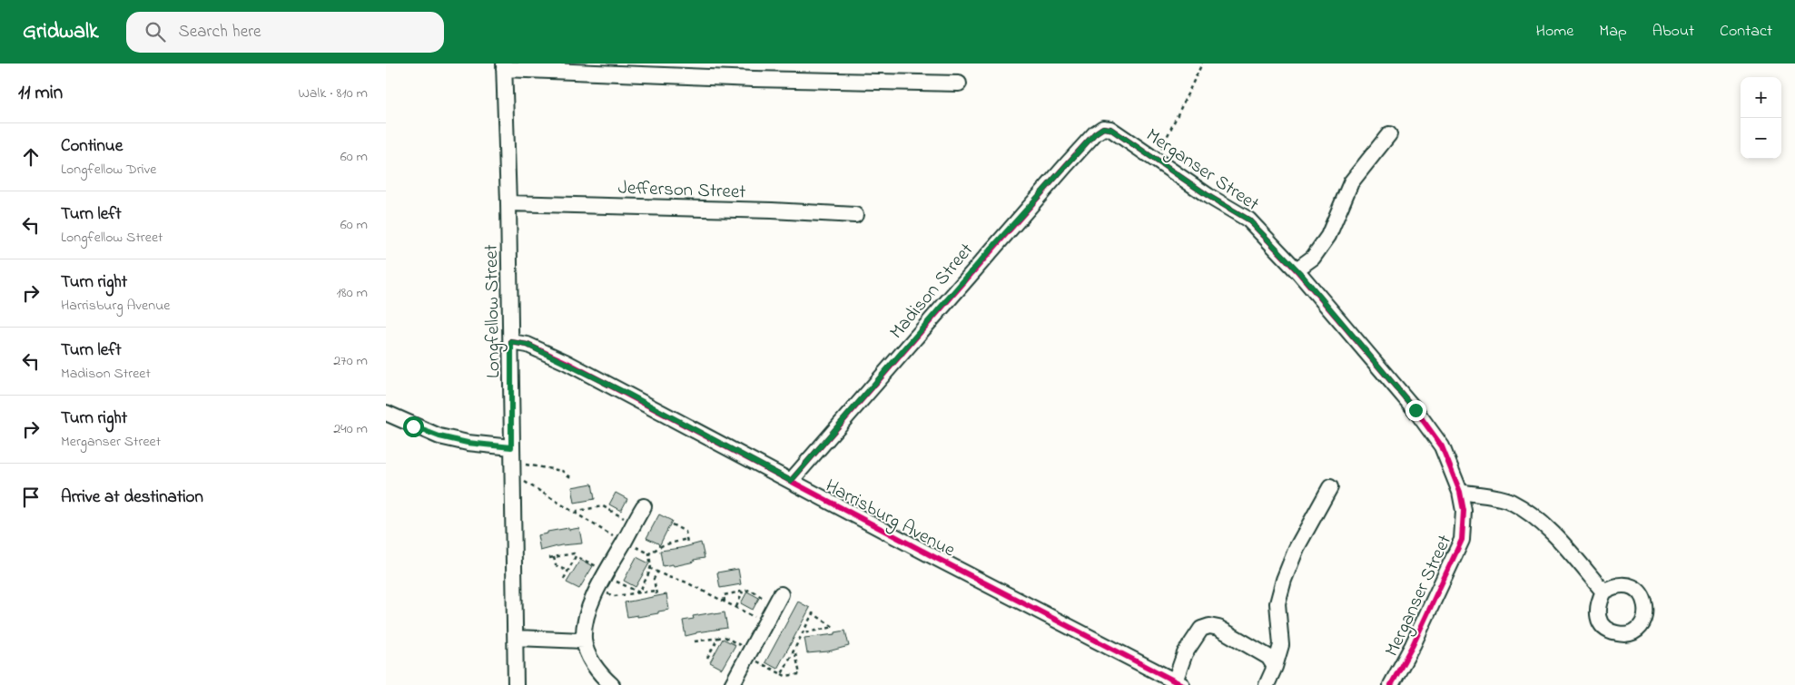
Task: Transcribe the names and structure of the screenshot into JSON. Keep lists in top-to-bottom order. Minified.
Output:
{"streets":{"street":["Merganser Street","Jefferson Street","Madison Street","Longfellow Street","Harrisburg Avenue"]},"crossings":[["Merganser Street","Madison Street"],["Jefferson Street","Longfellow Street"],["Madison Street","Harrisburg Avenue"],["Longfellow Street","Harrisburg Avenue"]],"page":{"header":"Gridwalk","search":"Search here","nav":["Home","Map","About","Contact"],"heading":["11 min","Walk · 810 m"],"map_buttons":["+","−"],"list":[["Continue","Longfellow Drive","60 m"],["Turn left","Longfellow Street","60 m"],["Turn right","Harrisburg Avenue","180 m"],["Turn left","Madison Street","270 m"],["Turn right","Merganser Street","240 m"],"Arrive at destination"]}}
